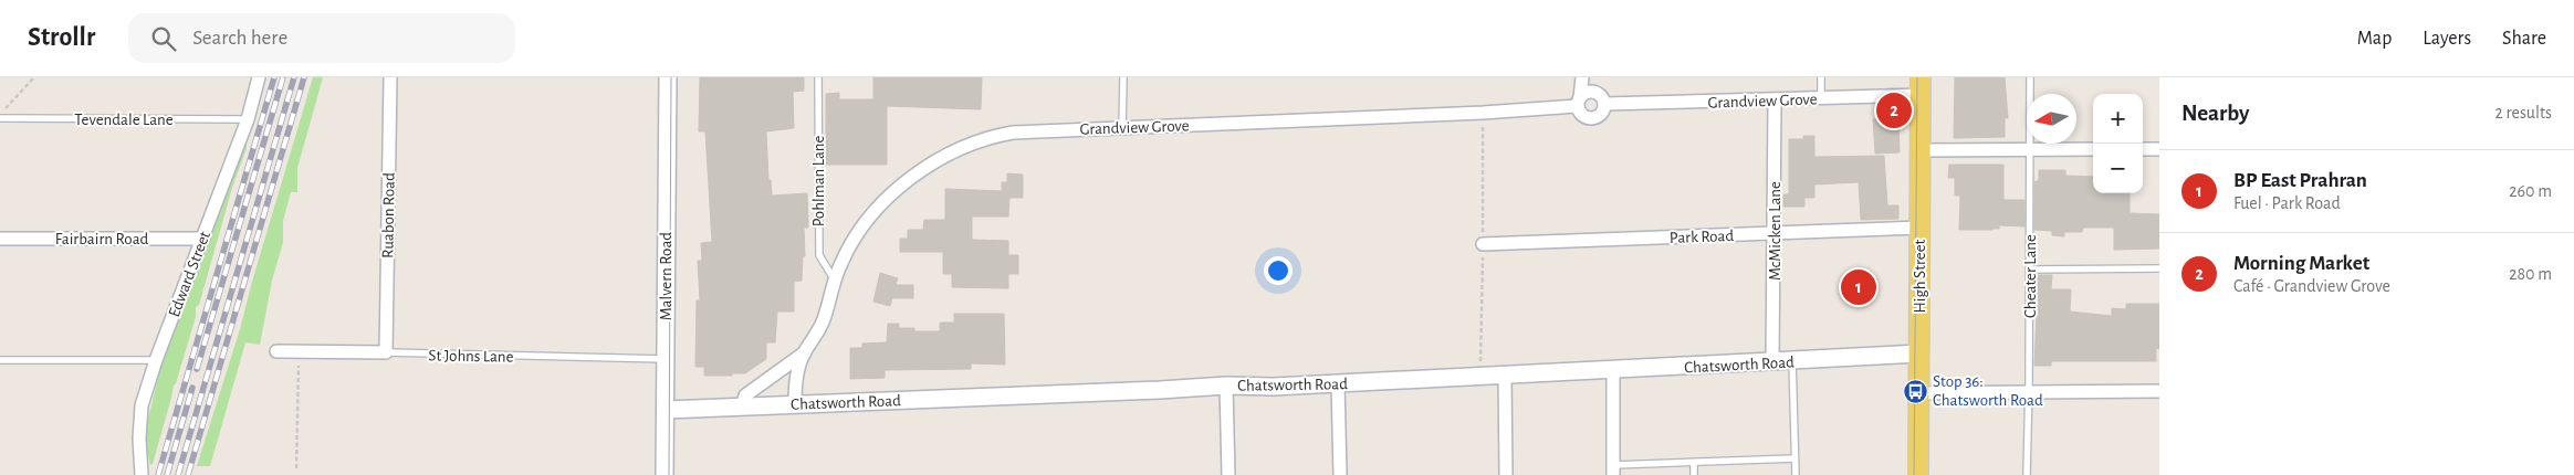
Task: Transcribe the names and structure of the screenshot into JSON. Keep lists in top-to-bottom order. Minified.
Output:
{"streets":{"main road":["High Street"],"street":["Grandview Grove","Ruabon Road","McMicken Lane","Park Road","Fairbairn Road","Edward Street","Malvern Road","St Johns Lane","Chatsworth Road"],"lane":["Tevendale Lane","Pohlman Lane","Cheater Lane"]},"crossings":[["Grandview Grove","Pohlman Lane"],["Grandview Grove","McMicken Lane"],["Grandview Grove","High Street"],["Grandview Grove","Chatsworth Road"],["Tevendale Lane","Edward Street"],["Ruabon Road","St Johns Lane"],["McMicken Lane","Park Road"],["McMicken Lane","Chatsworth Road"],["Park Road","High Street"],["Fairbairn Road","Edward Street"],["Malvern Road","St Johns Lane"],["Malvern Road","Chatsworth Road"],["High Street","Chatsworth Road"]],"places":{"bus stop":["Stop 36: Chatsworth Road"]},"north":"left","page":{"header":"Strollr","search":"Search here","nav":["Map","Layers","Share"],"heading":["Nearby","2 results"],"pins":["2","1"],"map_buttons":["+","−"],"list":[{"mark":"1","name":"BP East Prahran","note":"Fuel · Park Road","value":"260 m"},{"mark":"2","name":"Morning Market","note":"Café · Grandview Grove","value":"280 m"}]}}
